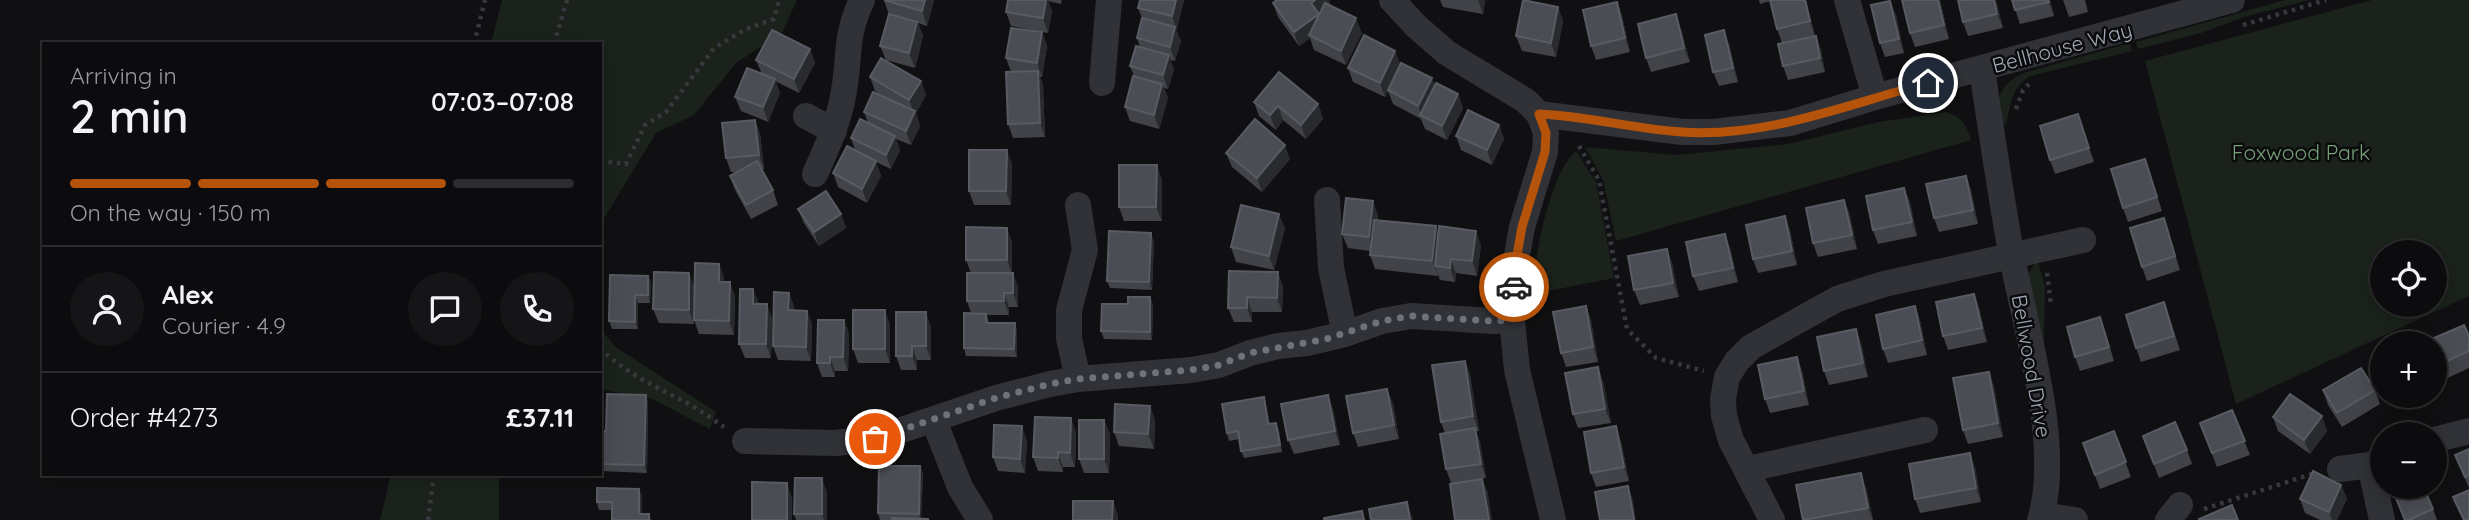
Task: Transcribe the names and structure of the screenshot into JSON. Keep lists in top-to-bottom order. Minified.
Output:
{"streets":{"street":["Bellhouse Way","Bellwood Drive"]},"crossings":[["Bellhouse Way","Bellwood Drive"]],"parks":["Foxwood Park"],"page":{"heading":["2 min","Arriving in","07:03–07:08"],"panel":["Alex","Courier · 4.9","Order #4273","£37.11"],"bar":"On the way · 150 m","map_buttons":["+","−"]}}
